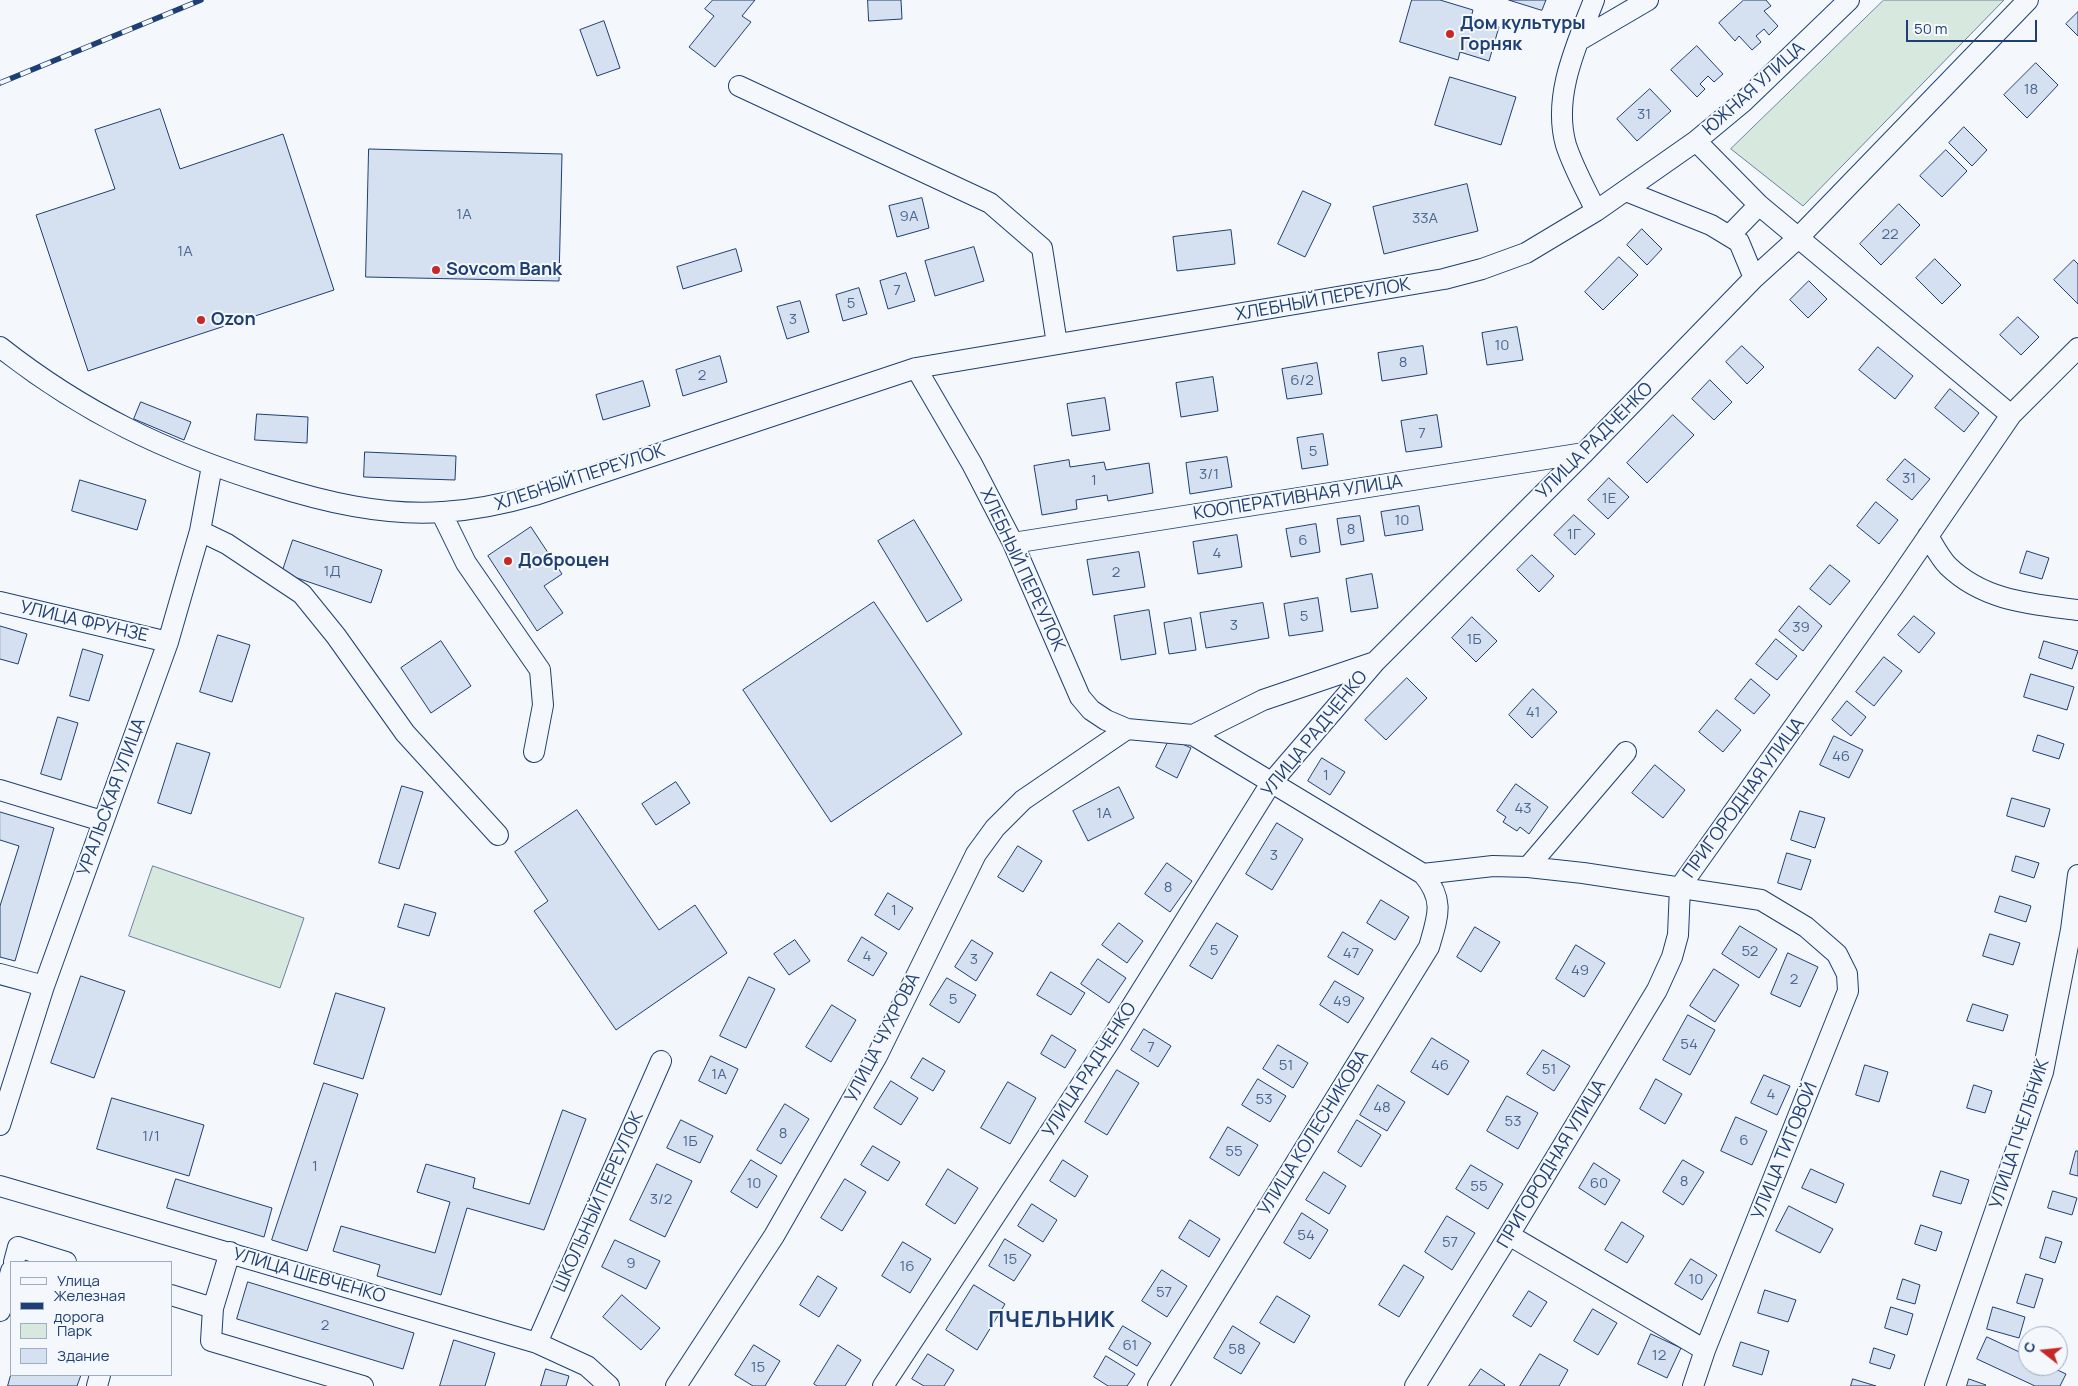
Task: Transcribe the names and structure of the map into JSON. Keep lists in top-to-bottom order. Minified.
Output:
{"streets":{"street":["ЮЖНАЯ УЛИЦА","ХЛЕБНЫЙ ПЕРЕУЛОК","УЛИЦА РАДЧЕНКО","КООПЕРАТИВНАЯ УЛИЦА","УЛИЦА ФРУНЗЕ","УРАЛЬСКАЯ УЛИЦА","ПРИГОРОДНАЯ УЛИЦА","УЛИЦА ЧУХРОВА","УЛИЦА КОЛЕСНИКОВА","УЛИЦА ПЧЕЛЬНИК","УЛИЦА ТИТОВОЙ","ШКОЛЬНЫЙ ПЕРЕУЛОК","УЛИЦА ШЕВЧЕНКО"]},"crossings":[["ЮЖНАЯ УЛИЦА","ХЛЕБНЫЙ ПЕРЕУЛОК"],["ЮЖНАЯ УЛИЦА","УЛИЦА РАДЧЕНКО"],["ЮЖНАЯ УЛИЦА","ПРИГОРОДНАЯ УЛИЦА"],["ХЛЕБНЫЙ ПЕРЕУЛОК","КООПЕРАТИВНАЯ УЛИЦА"],["ХЛЕБНЫЙ ПЕРЕУЛОК","УРАЛЬСКАЯ УЛИЦА"],["ХЛЕБНЫЙ ПЕРЕУЛОК","УЛИЦА ЧУХРОВА"],["УЛИЦА РАДЧЕНКО","КООПЕРАТИВНАЯ УЛИЦА"],["УЛИЦА ФРУНЗЕ","УРАЛЬСКАЯ УЛИЦА"],["ПРИГОРОДНАЯ УЛИЦА","УЛИЦА ТИТОВОЙ"],["УЛИЦА КОЛЕСНИКОВА","УЛИЦА ТИТОВОЙ"],["ШКОЛЬНЫЙ ПЕРЕУЛОК","УЛИЦА ШЕВЧЕНКО"]],"districts":["ПЧЕЛЬНИК"],"places":["Дом культуры Горняк","Sovcom Bank","Ozon","Доброцен"],"house_numbers":["18","31","1А","9А","33А","22","1А","7","5","3","10","8","2","6/2","7","5","3/1","31","1","1Е","10","8","1Г","6","4","1Д","2","5","3","39","1Б","41","46","1","43","1А","3","8","1","5","52","47","4","3","49","2","5","49","54","7","51","46","51","1А","4","53","48","53","8","1/1","6","1Б","55","1","8","10","60","55","3/2","54","57","15","9","16","10","57","2","61","58","12","15"],"legend":["Улица","Железная дорога","Парк","Здание"],"scale_bar":"50 m","north":"left"}
